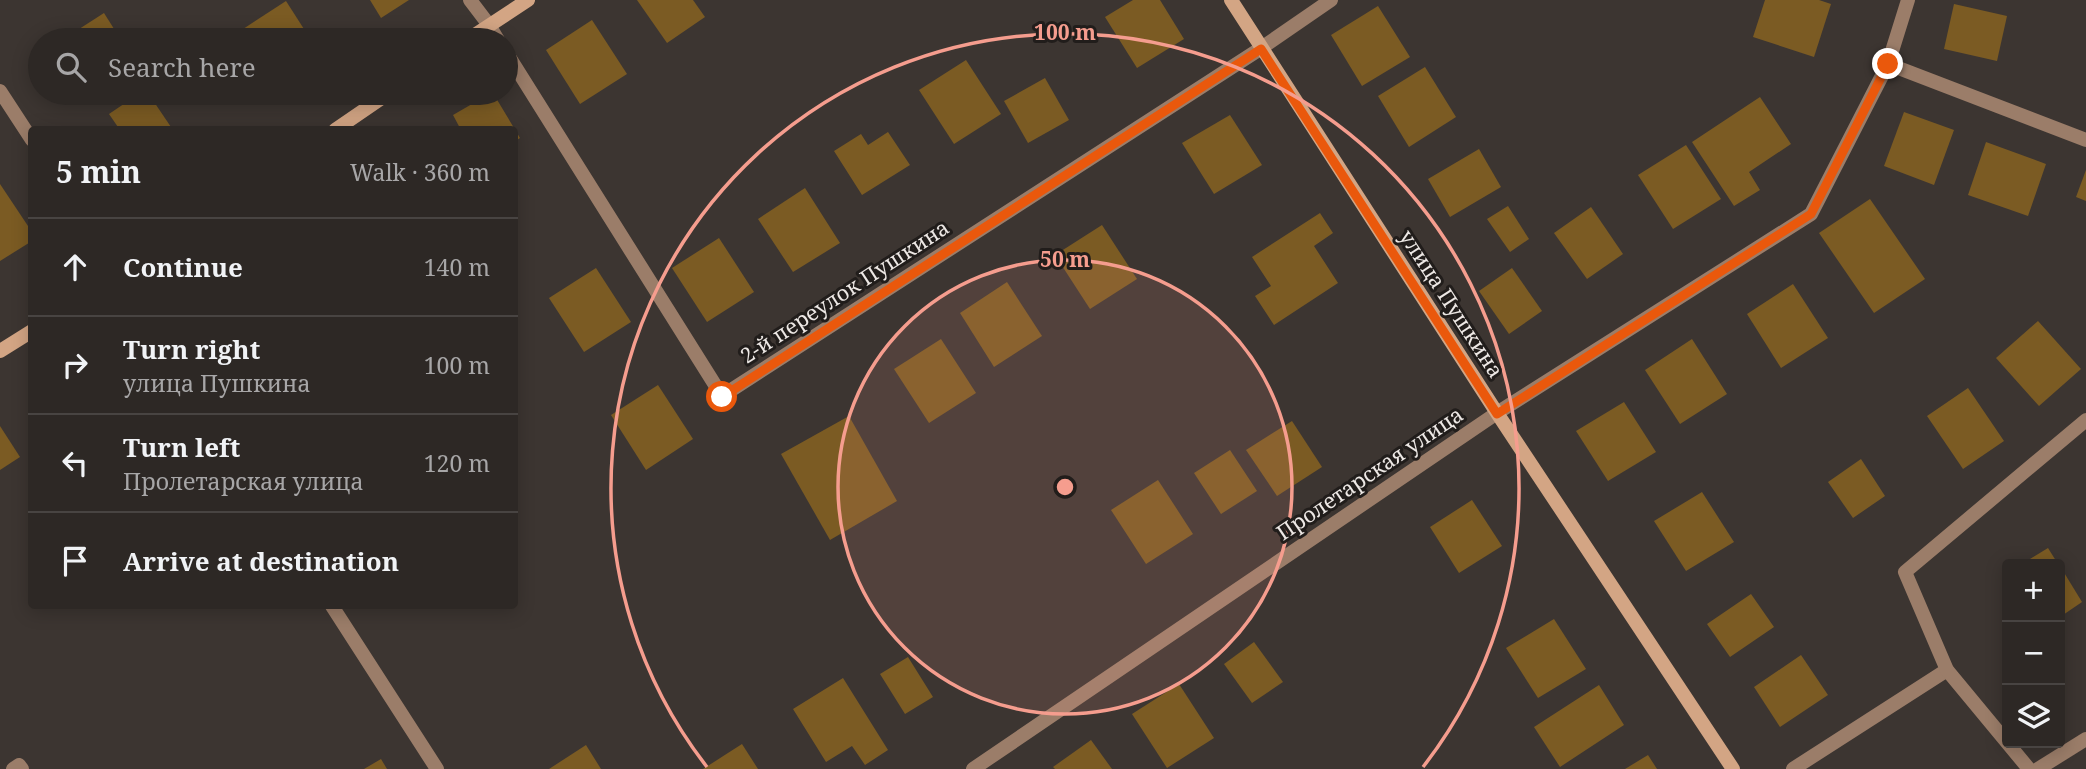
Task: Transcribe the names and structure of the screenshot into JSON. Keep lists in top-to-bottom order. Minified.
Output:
{"streets":{"street":["2-й переулок Пушкина","улица Пушкина","Пролетарская улица"]},"crossings":[["2-й переулок Пушкина","улица Пушкина"],["улица Пушкина","Пролетарская улица"]],"page":{"search":"Search here","heading":["5 min","Walk · 360 m"],"list":[["Continue","140 m"],["Turn right","улица Пушкина","100 m"],["Turn left","Пролетарская улица","120 m"],"Arrive at destination"],"map_buttons":["+","−"]},"rings":["100 m","50 m"]}
